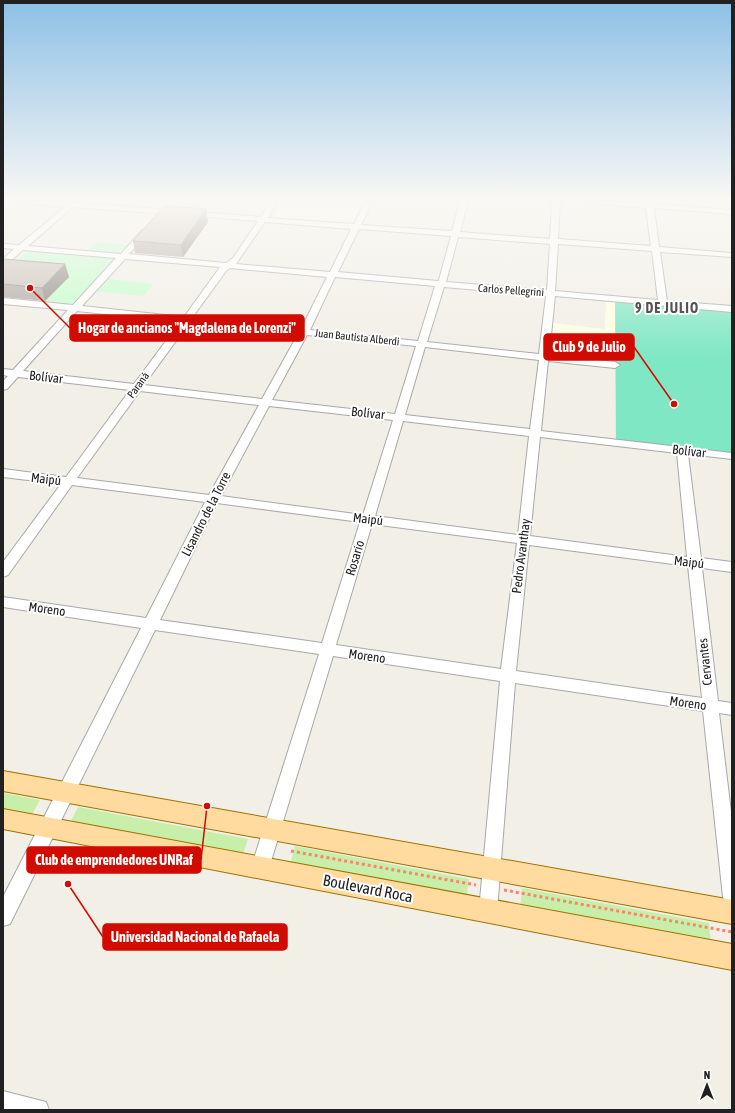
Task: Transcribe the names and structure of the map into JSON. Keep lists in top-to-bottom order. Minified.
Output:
{"streets":{"main road":["Boulevard Roca"],"street":["Carlos Pellegrini","Juan Bautista Alberdi","Bolívar","Paraná","Maipú","Lisandro de la Torre","Pedro Avanthay","Rosario","Moreno","Cervantes"]},"crossings":[["Carlos Pellegrini","Paraná"],["Carlos Pellegrini","Lisandro de la Torre"],["Carlos Pellegrini","Pedro Avanthay"],["Carlos Pellegrini","Rosario"],["Juan Bautista Alberdi","Paraná"],["Juan Bautista Alberdi","Lisandro de la Torre"],["Juan Bautista Alberdi","Pedro Avanthay"],["Juan Bautista Alberdi","Rosario"],["Bolívar","Paraná"],["Bolívar","Lisandro de la Torre"],["Bolívar","Pedro Avanthay"],["Bolívar","Rosario"],["Bolívar","Cervantes"],["Paraná","Maipú"],["Maipú","Lisandro de la Torre"],["Maipú","Pedro Avanthay"],["Maipú","Rosario"],["Maipú","Cervantes"],["Lisandro de la Torre","Moreno"],["Lisandro de la Torre","Boulevard Roca"],["Pedro Avanthay","Moreno"],["Pedro Avanthay","Boulevard Roca"],["Rosario","Moreno"],["Rosario","Boulevard Roca"],["Moreno","Cervantes"]],"districts":["9 DE JULIO"],"places":["Hogar de ancianos \"Magdalena de Lorenzi\"","Club 9 de Julio","Club de emprendedores UNRaf","Universidad Nacional de Rafaela"],"north":"top"}
